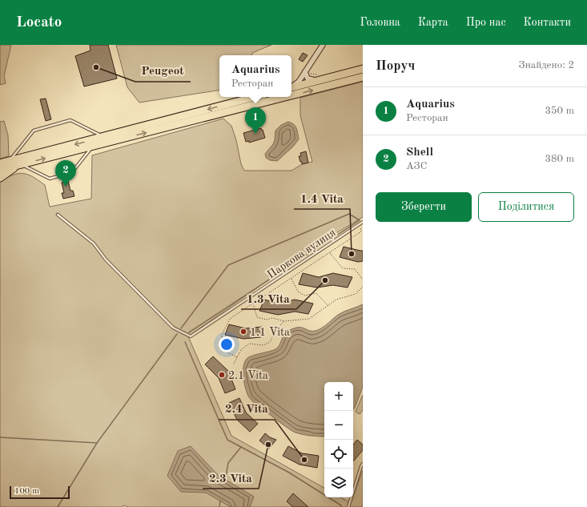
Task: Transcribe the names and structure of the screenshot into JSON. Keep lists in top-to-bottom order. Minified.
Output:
{"streets":{"lane":["Паркова вулиця"]},"places":["Peugeot","1.4 Vita","1.3 Vita","1.1 Vita","2.1 Vita","2.3 Vita","2.4 Vita"],"scale_bar":"100 m","page":{"header":"Locato","nav":["Головна","Карта","Про нас","Контакти"],"heading":["Поруч","Знайдено: 2"],"popup":["Aquarius","Ресторан"],"list":[{"mark":"1","name":"Aquarius","note":"Ресторан","value":"350 m"},{"mark":"2","name":"Shell","note":"АЗС","value":"380 m"}],"pins":["1","2"],"buttons":["Зберегти","Поділитися"],"map_buttons":["+","−"],"scale":"100 m"}}
